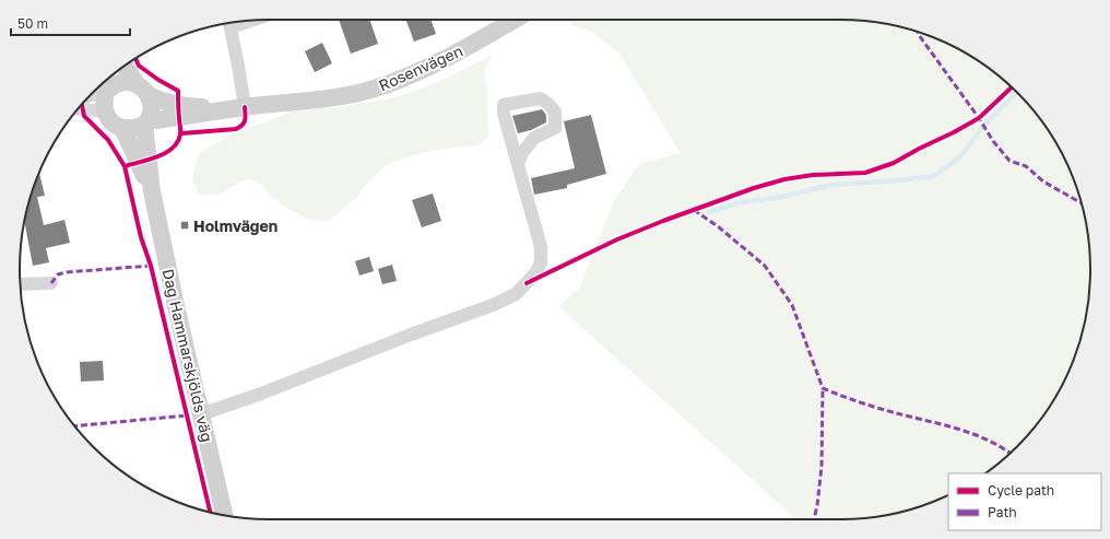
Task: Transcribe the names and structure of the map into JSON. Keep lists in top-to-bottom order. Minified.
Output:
{"streets":{"main road":["Rosenvägen","Dag Hammarskjölds väg"]},"crossings":[["Rosenvägen","Dag Hammarskjölds väg"]],"places":{"transit":["Holmvägen"]},"legend":["Cycle path","Path"],"scale_bar":"50 m"}
